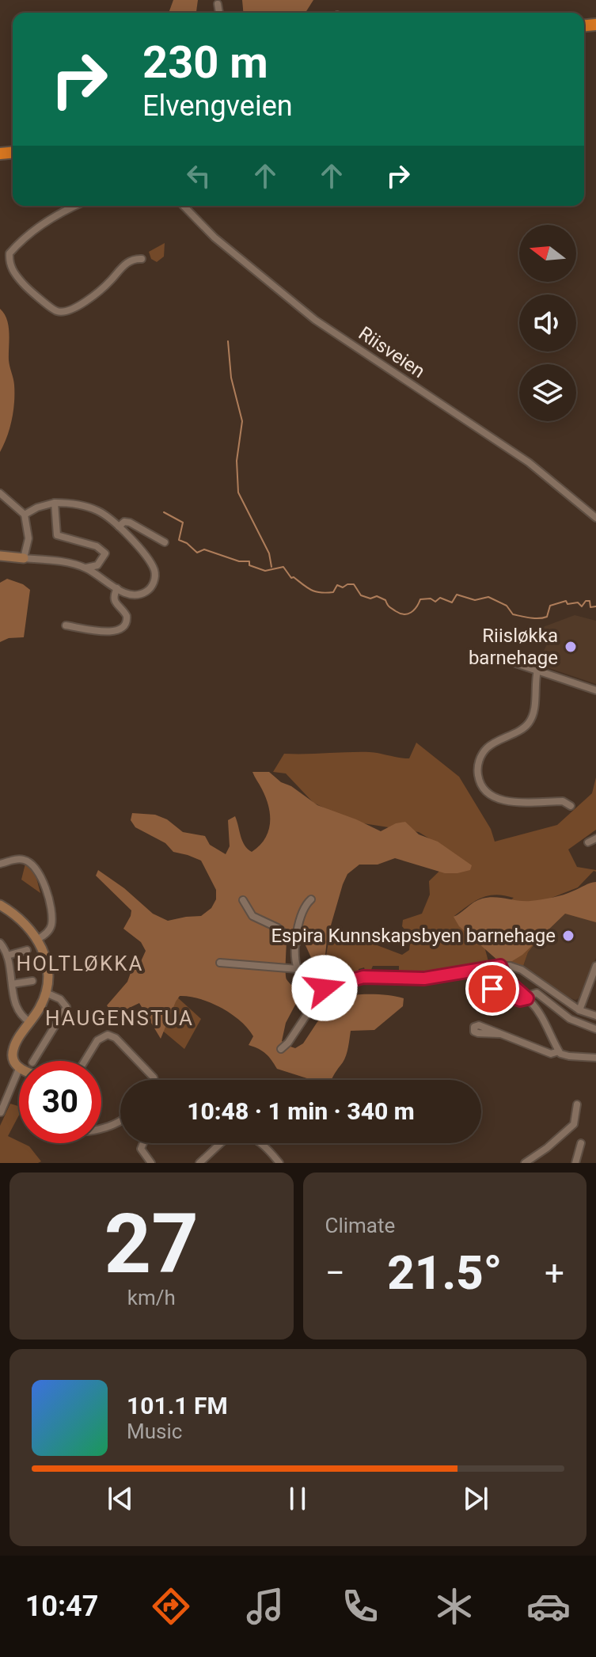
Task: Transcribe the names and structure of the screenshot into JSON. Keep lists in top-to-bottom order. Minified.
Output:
{"streets":{"street":["Riisveien"]},"districts":["HOLTLØKKA","HAUGENSTUA"],"places":["Riisløkka barnehage","Espira Kunnskapsbyen barnehage"],"north":"left","page":{"turn":["230 m","Elvengveien"],"limit":"30","trip":"10:48 · 1 min · 340 m","tile":[["27","km/h"],"Climate"],"heat":["−","21.5°","+"],"song":["101.1 FM","Music"],"tabs":"10:47"}}
